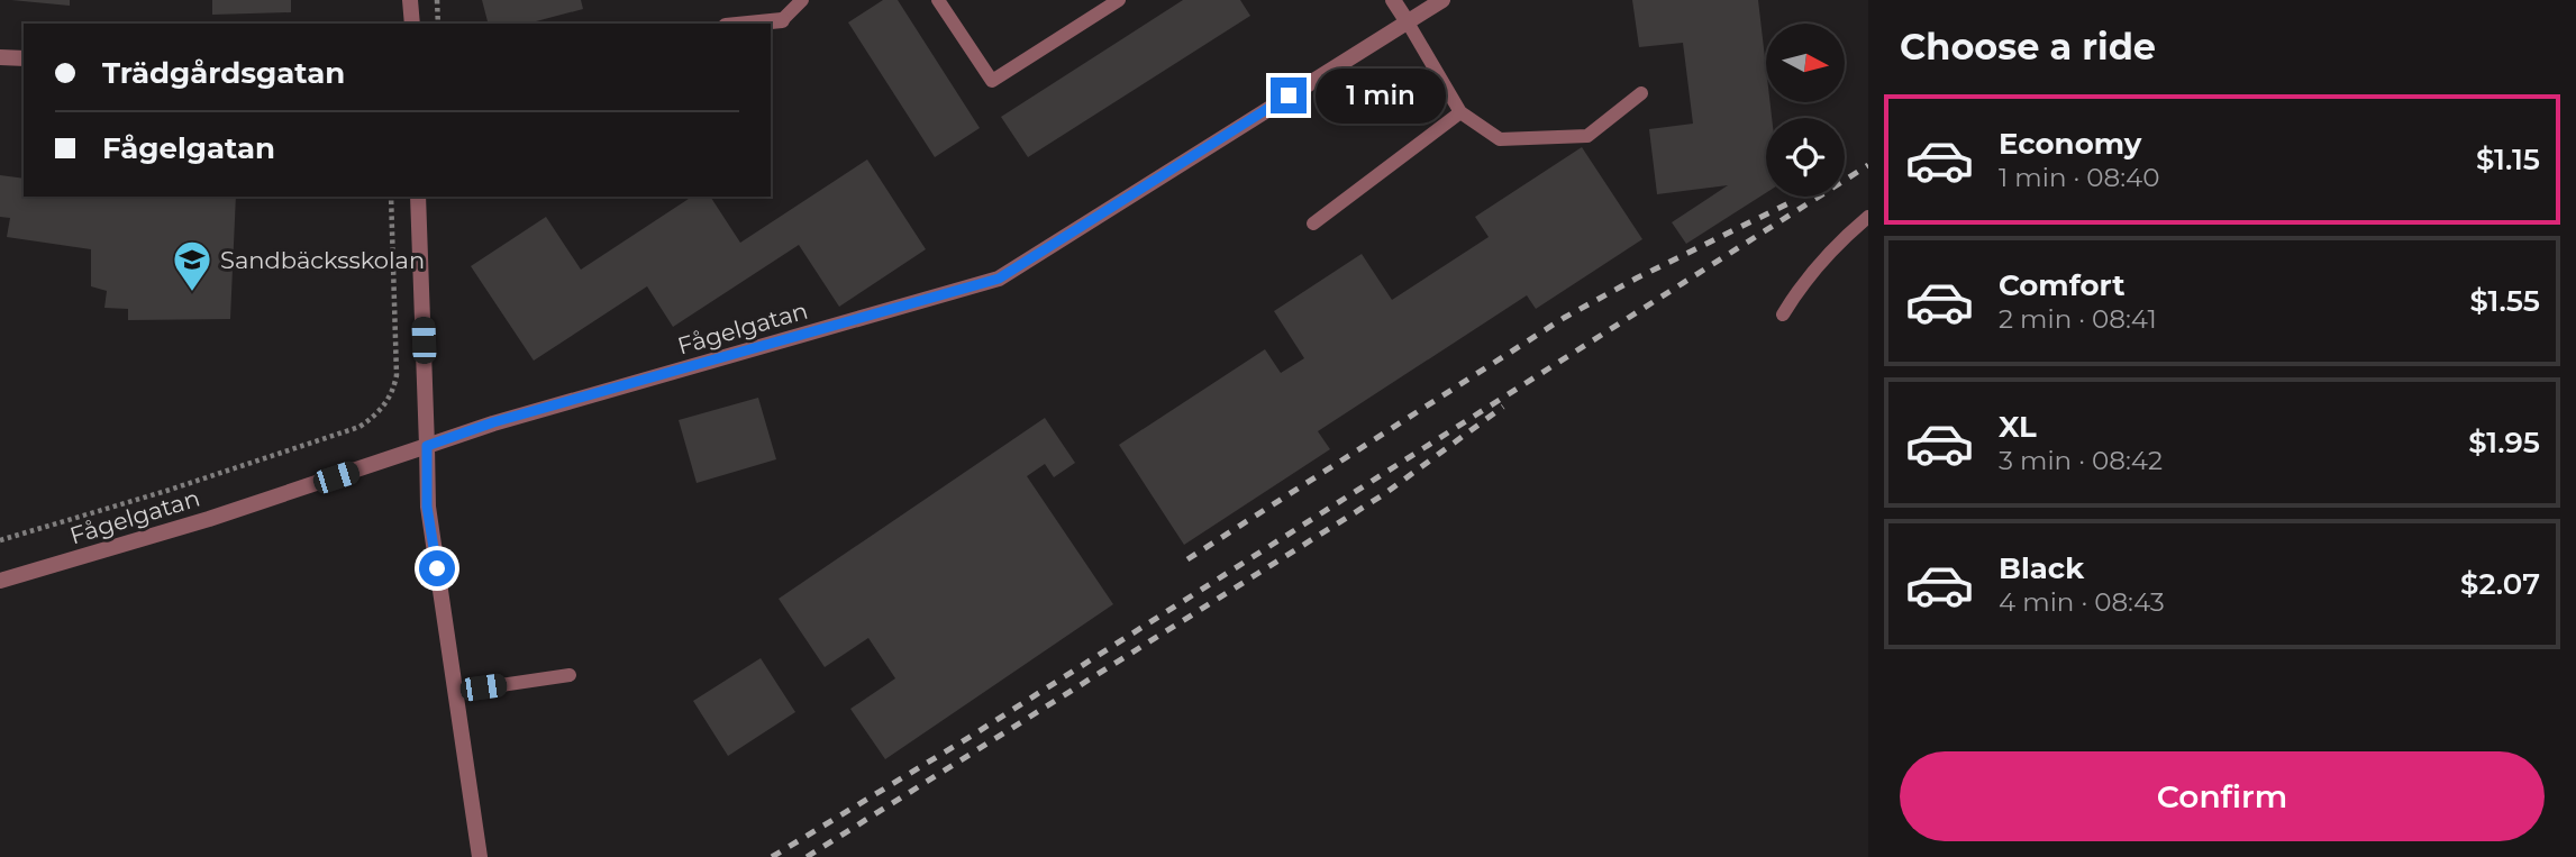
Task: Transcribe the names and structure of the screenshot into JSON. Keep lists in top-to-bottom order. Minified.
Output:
{"streets":{"street":["Fågelgatan"]},"places":{"school or university":["Sandbäcksskolan"]},"north":"right","page":{"heading":"Choose a ride","banner":["Trädgårdsgatan","Fågelgatan"],"bubble":"1 min","list":[{"name":"Economy","note":"1 min · 08:40","value":"$1.15"},{"name":"Comfort","note":"2 min · 08:41","value":"$1.55"},{"name":"XL","note":"3 min · 08:42","value":"$1.95"},{"name":"Black","note":"4 min · 08:43","value":"$2.07"}],"buttons":"Confirm"}}
